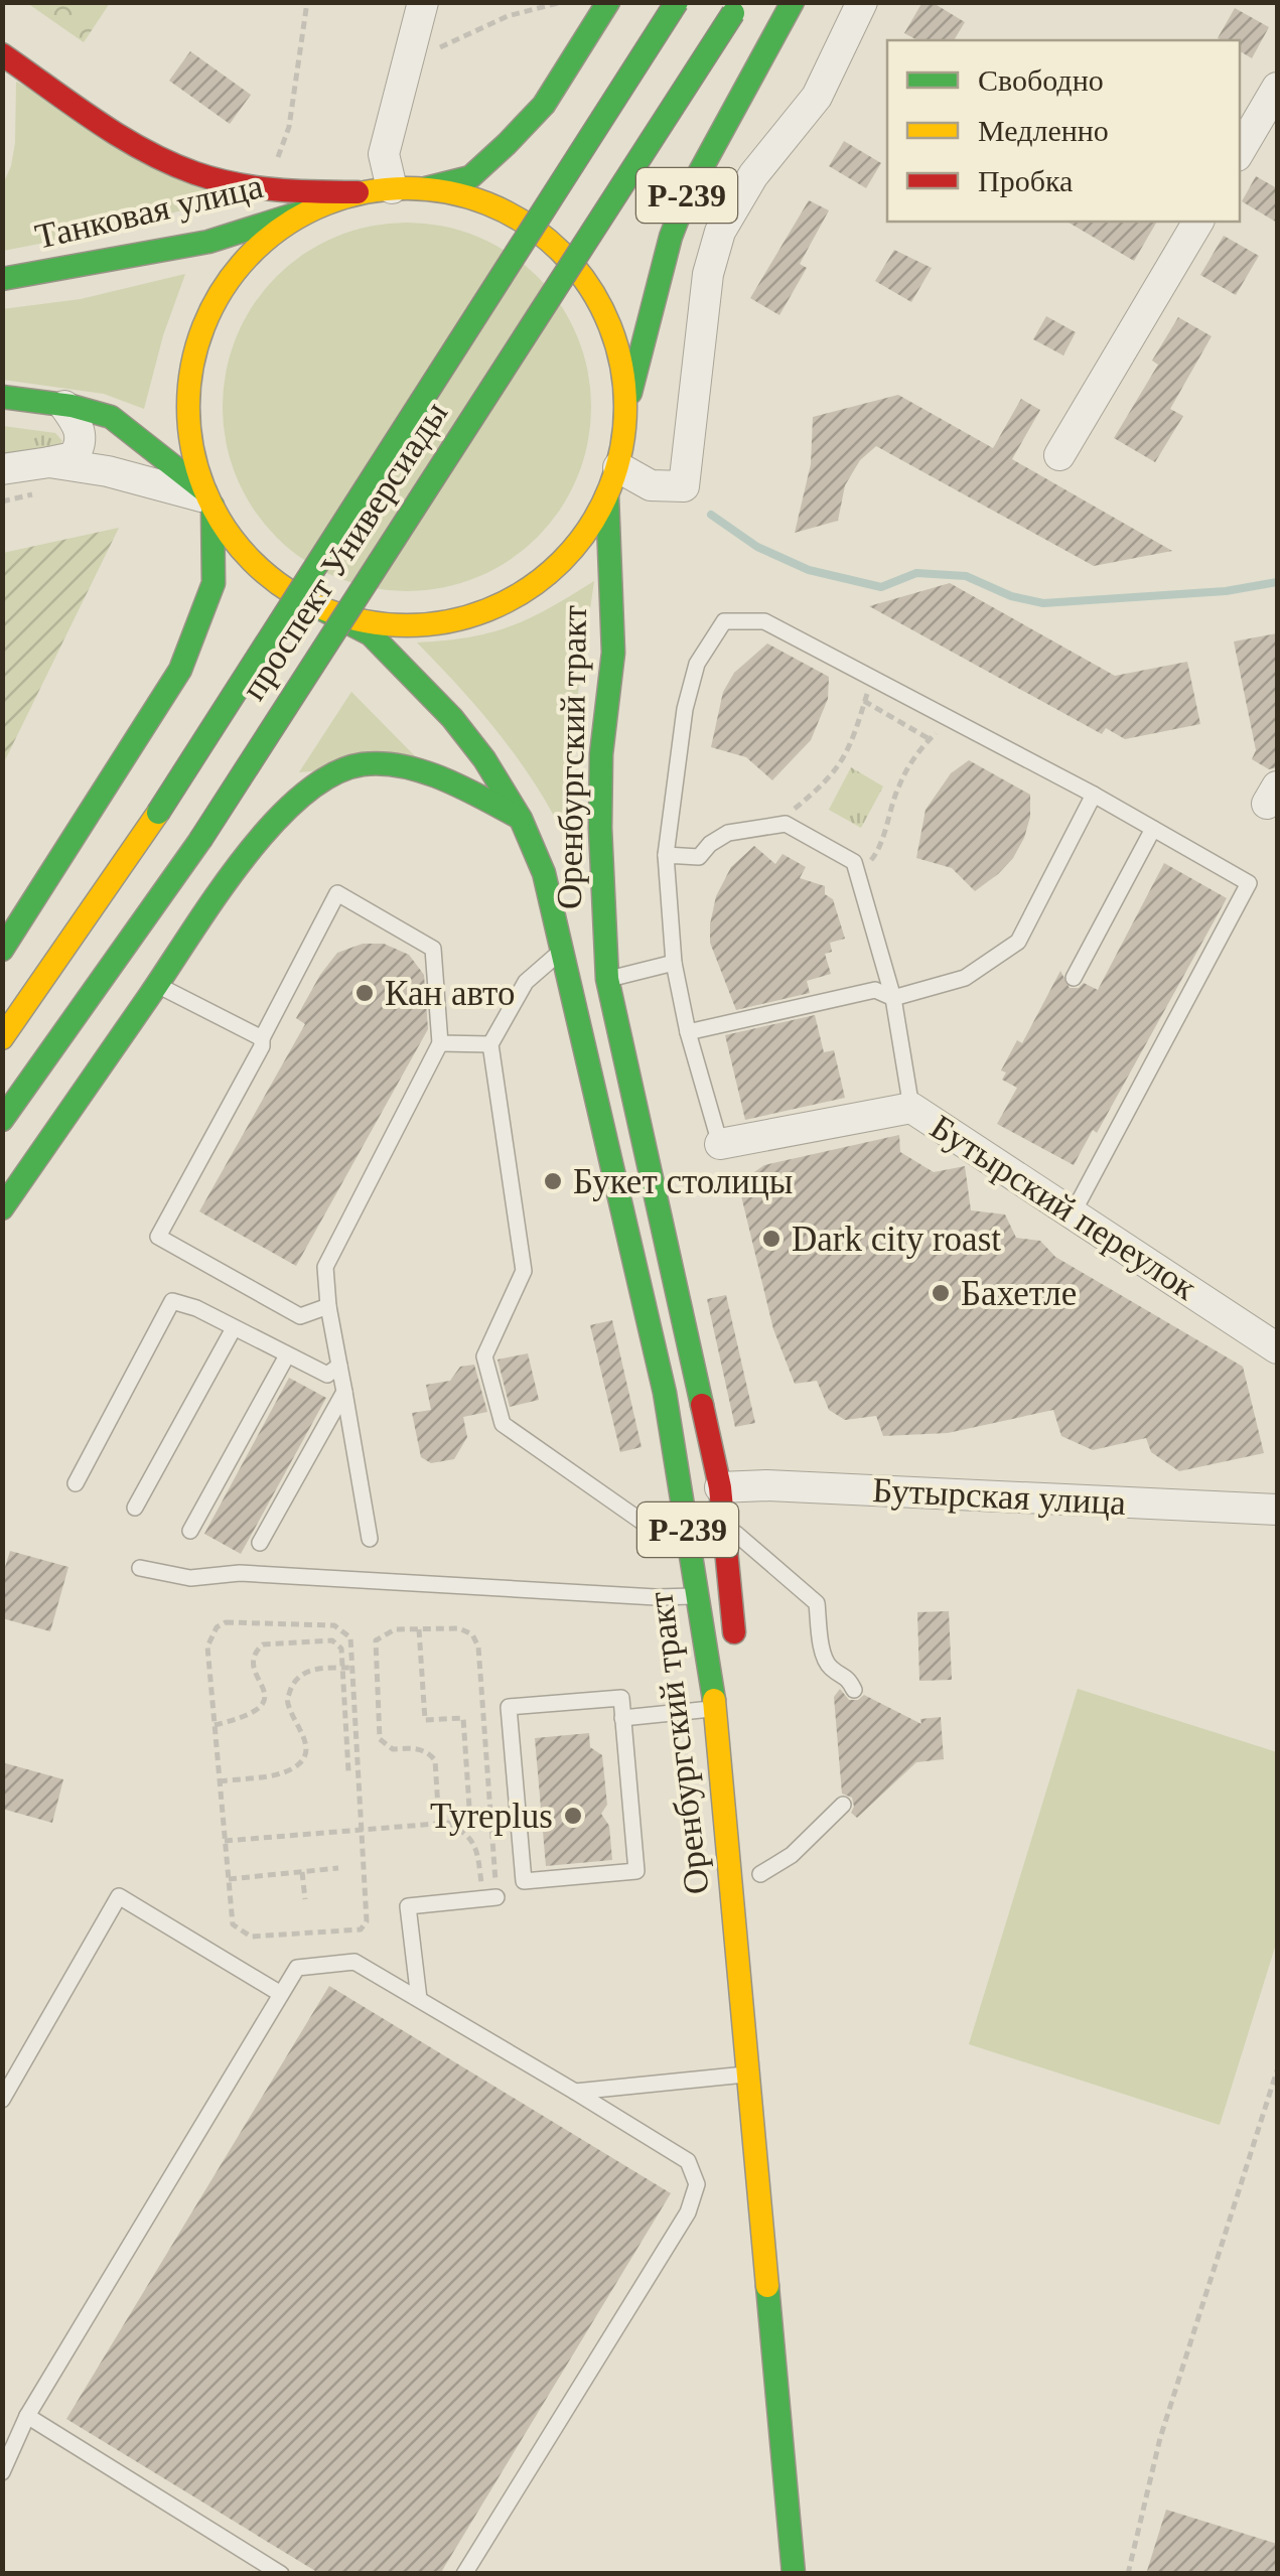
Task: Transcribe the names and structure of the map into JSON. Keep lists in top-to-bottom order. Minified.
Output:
{"streets":{"main road":["Р-239","Танковая улица","проспект Универсиады","Оренбургский тракт"],"street":["Бутырский переулок","Бутырская улица"]},"crossings":[["Р-239","Танковая улица"],["Р-239","Оренбургский тракт"],["Оренбургский тракт","Бутырская улица"]],"places":["Кан авто","Букет столицы","Dark city roast","Бахетле","Tyreplus"],"legend":["Свободно","Медленно","Пробка"]}
